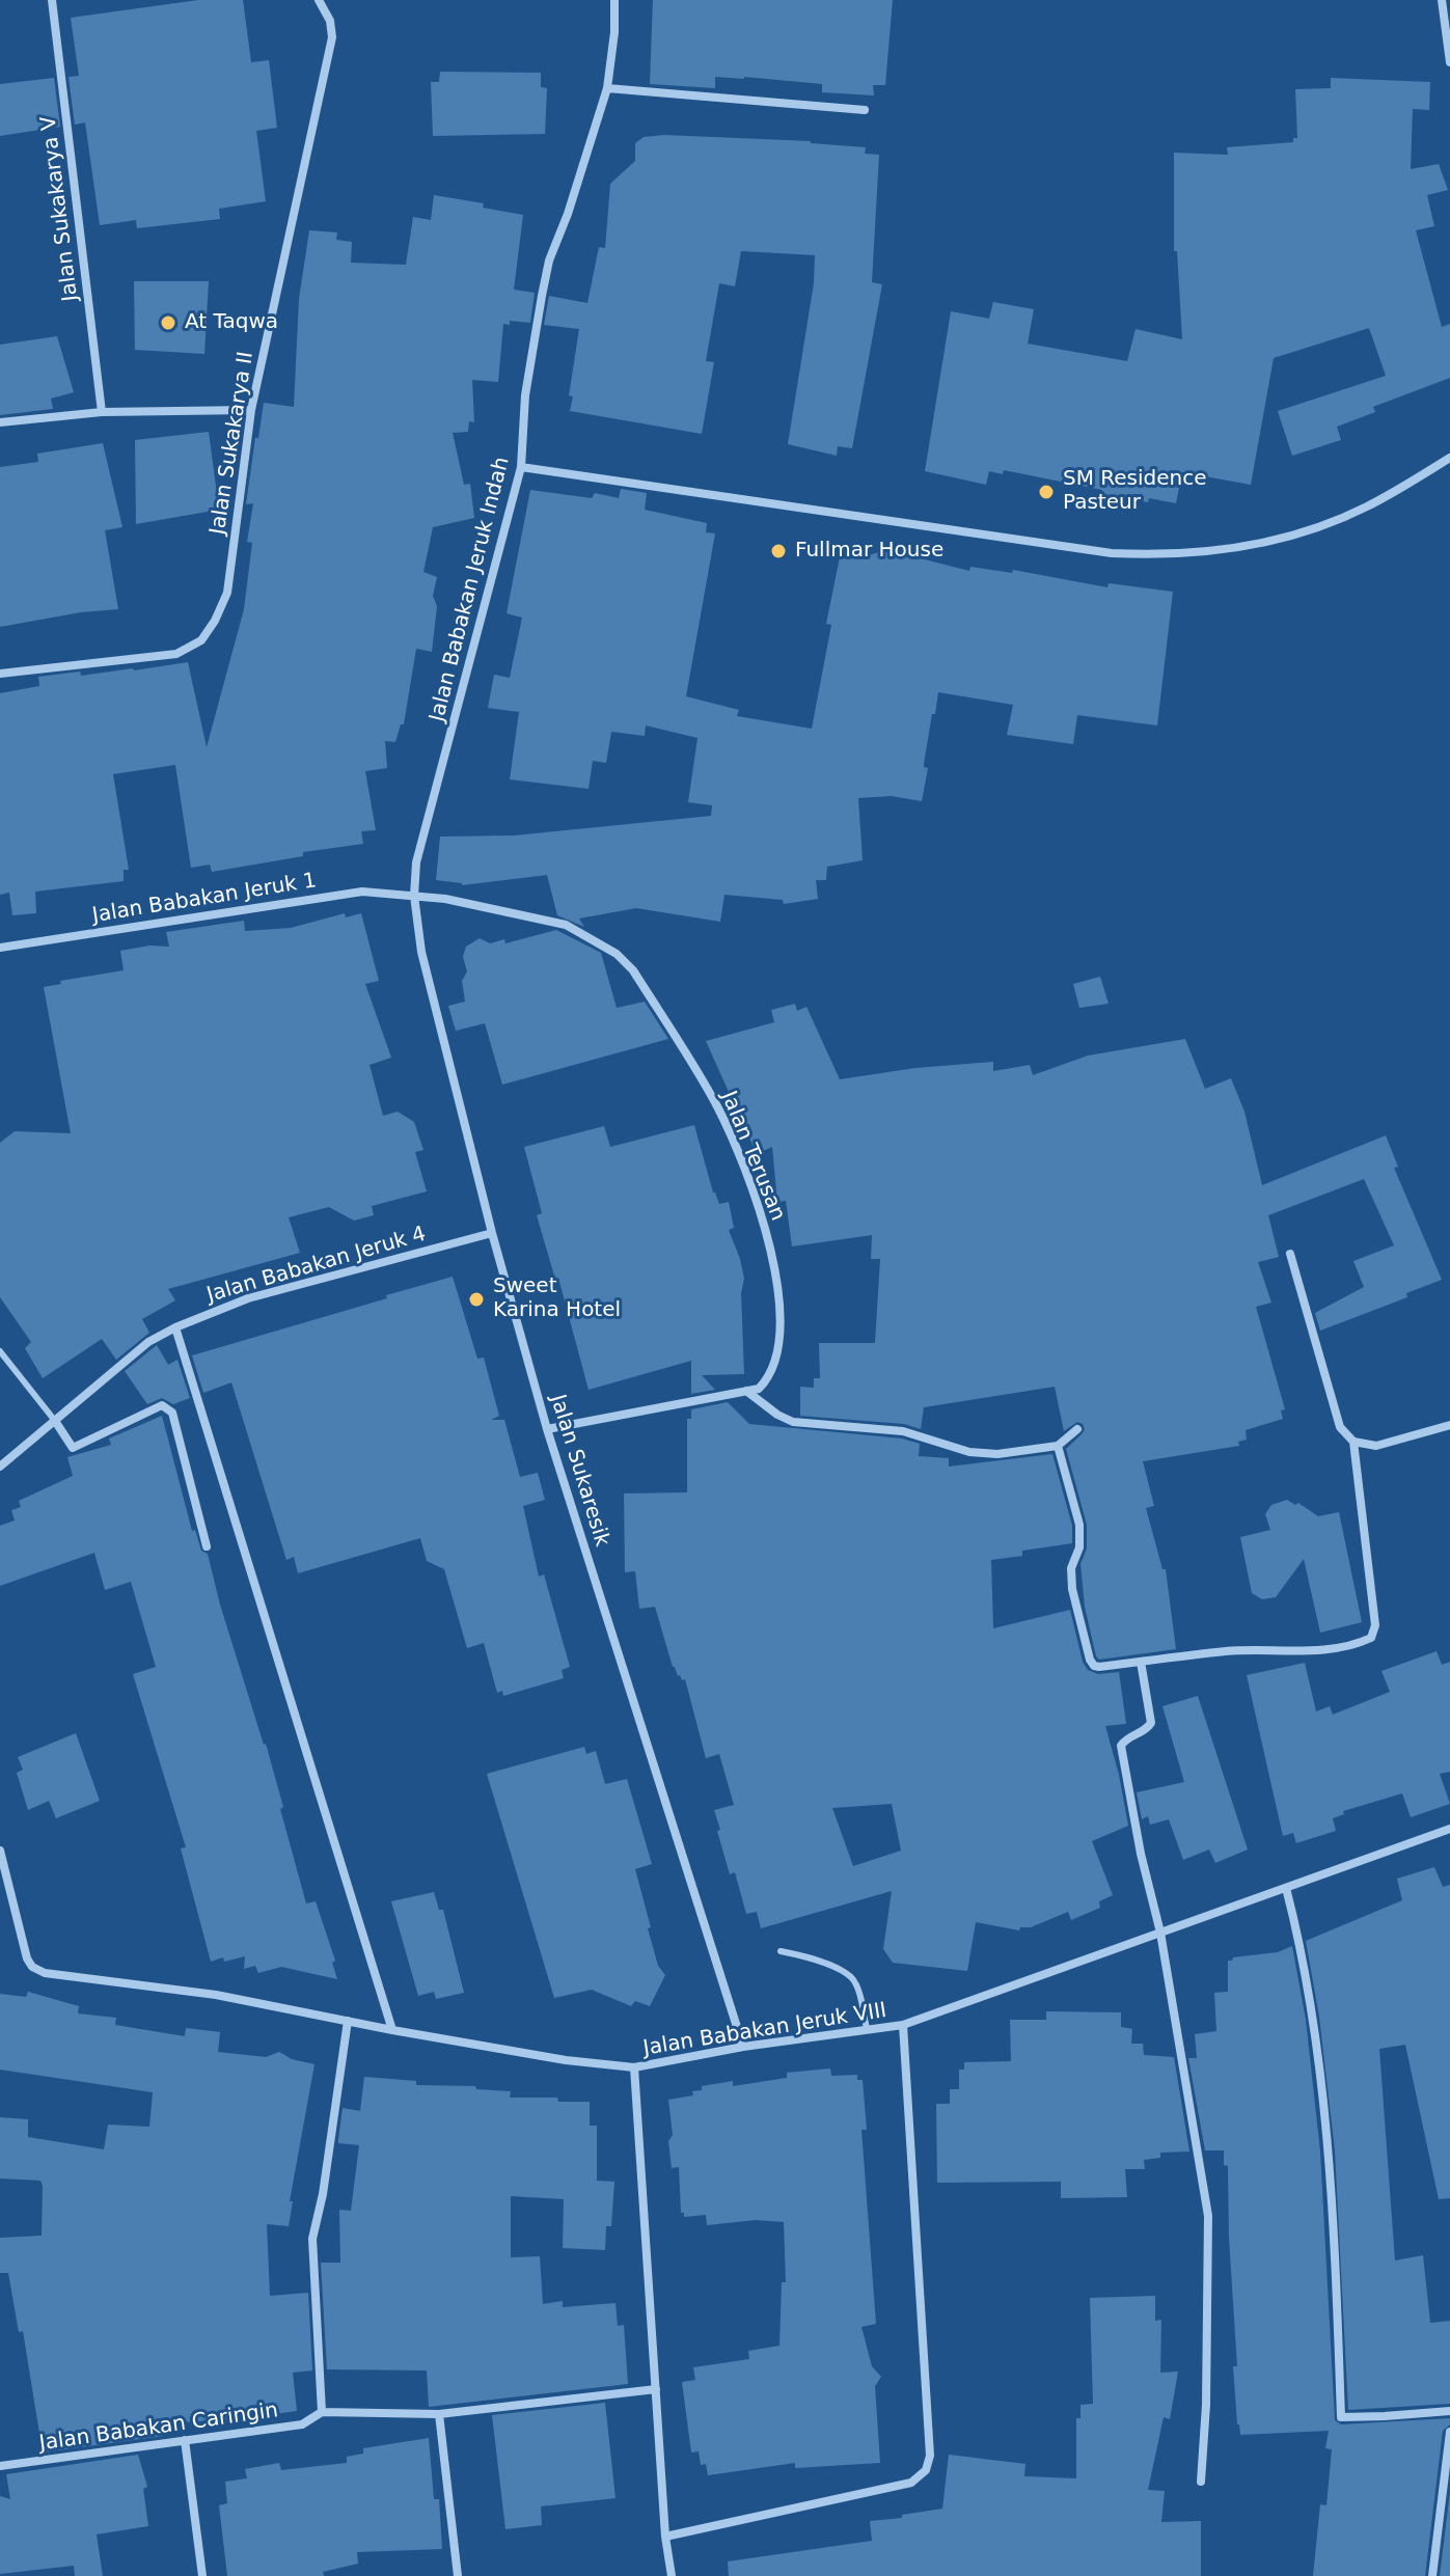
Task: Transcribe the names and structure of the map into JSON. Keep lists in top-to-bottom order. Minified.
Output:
{"streets":{"street":["Jalan Sukakarya V","Jalan Sukakarya II","Jalan Babakan Jeruk Indah","Jalan Babakan Jeruk 1","Jalan Terusan","Jalan Babakan Jeruk 4","Jalan Sukaresik","Jalan Babakan Jeruk VIII","Jalan Babakan Caringin"]},"crossings":[["Jalan Babakan Jeruk Indah","Jalan Babakan Jeruk 1"],["Jalan Babakan Jeruk Indah","Jalan Terusan"],["Jalan Babakan Jeruk Indah","Jalan Sukaresik"],["Jalan Babakan Jeruk 1","Jalan Terusan"],["Jalan Babakan Jeruk 1","Jalan Sukaresik"],["Jalan Terusan","Jalan Sukaresik"],["Jalan Babakan Jeruk 4","Jalan Sukaresik"],["Jalan Sukaresik","Jalan Babakan Jeruk VIII"]],"places":["At Taqwa","SM Residence Pasteur","Fullmar House","Sweet Karina Hotel"]}
